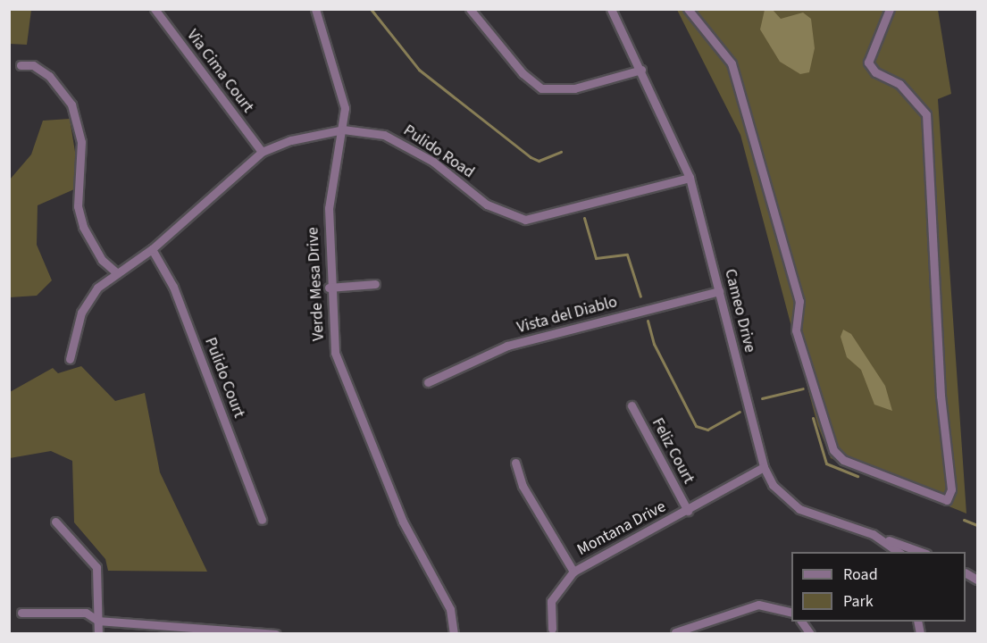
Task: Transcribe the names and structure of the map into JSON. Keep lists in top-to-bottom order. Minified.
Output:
{"streets":{"street":["Via Cima Court","Pulido Road","Verde Mesa Drive","Cameo Drive","Vista del Diablo","Pulido Court","Feliz Court","Montana Drive"]},"crossings":[["Via Cima Court","Pulido Road"],["Pulido Road","Verde Mesa Drive"],["Pulido Road","Cameo Drive"],["Pulido Road","Pulido Court"],["Cameo Drive","Vista del Diablo"],["Cameo Drive","Montana Drive"],["Feliz Court","Montana Drive"]],"legend":["Road","Park"]}
